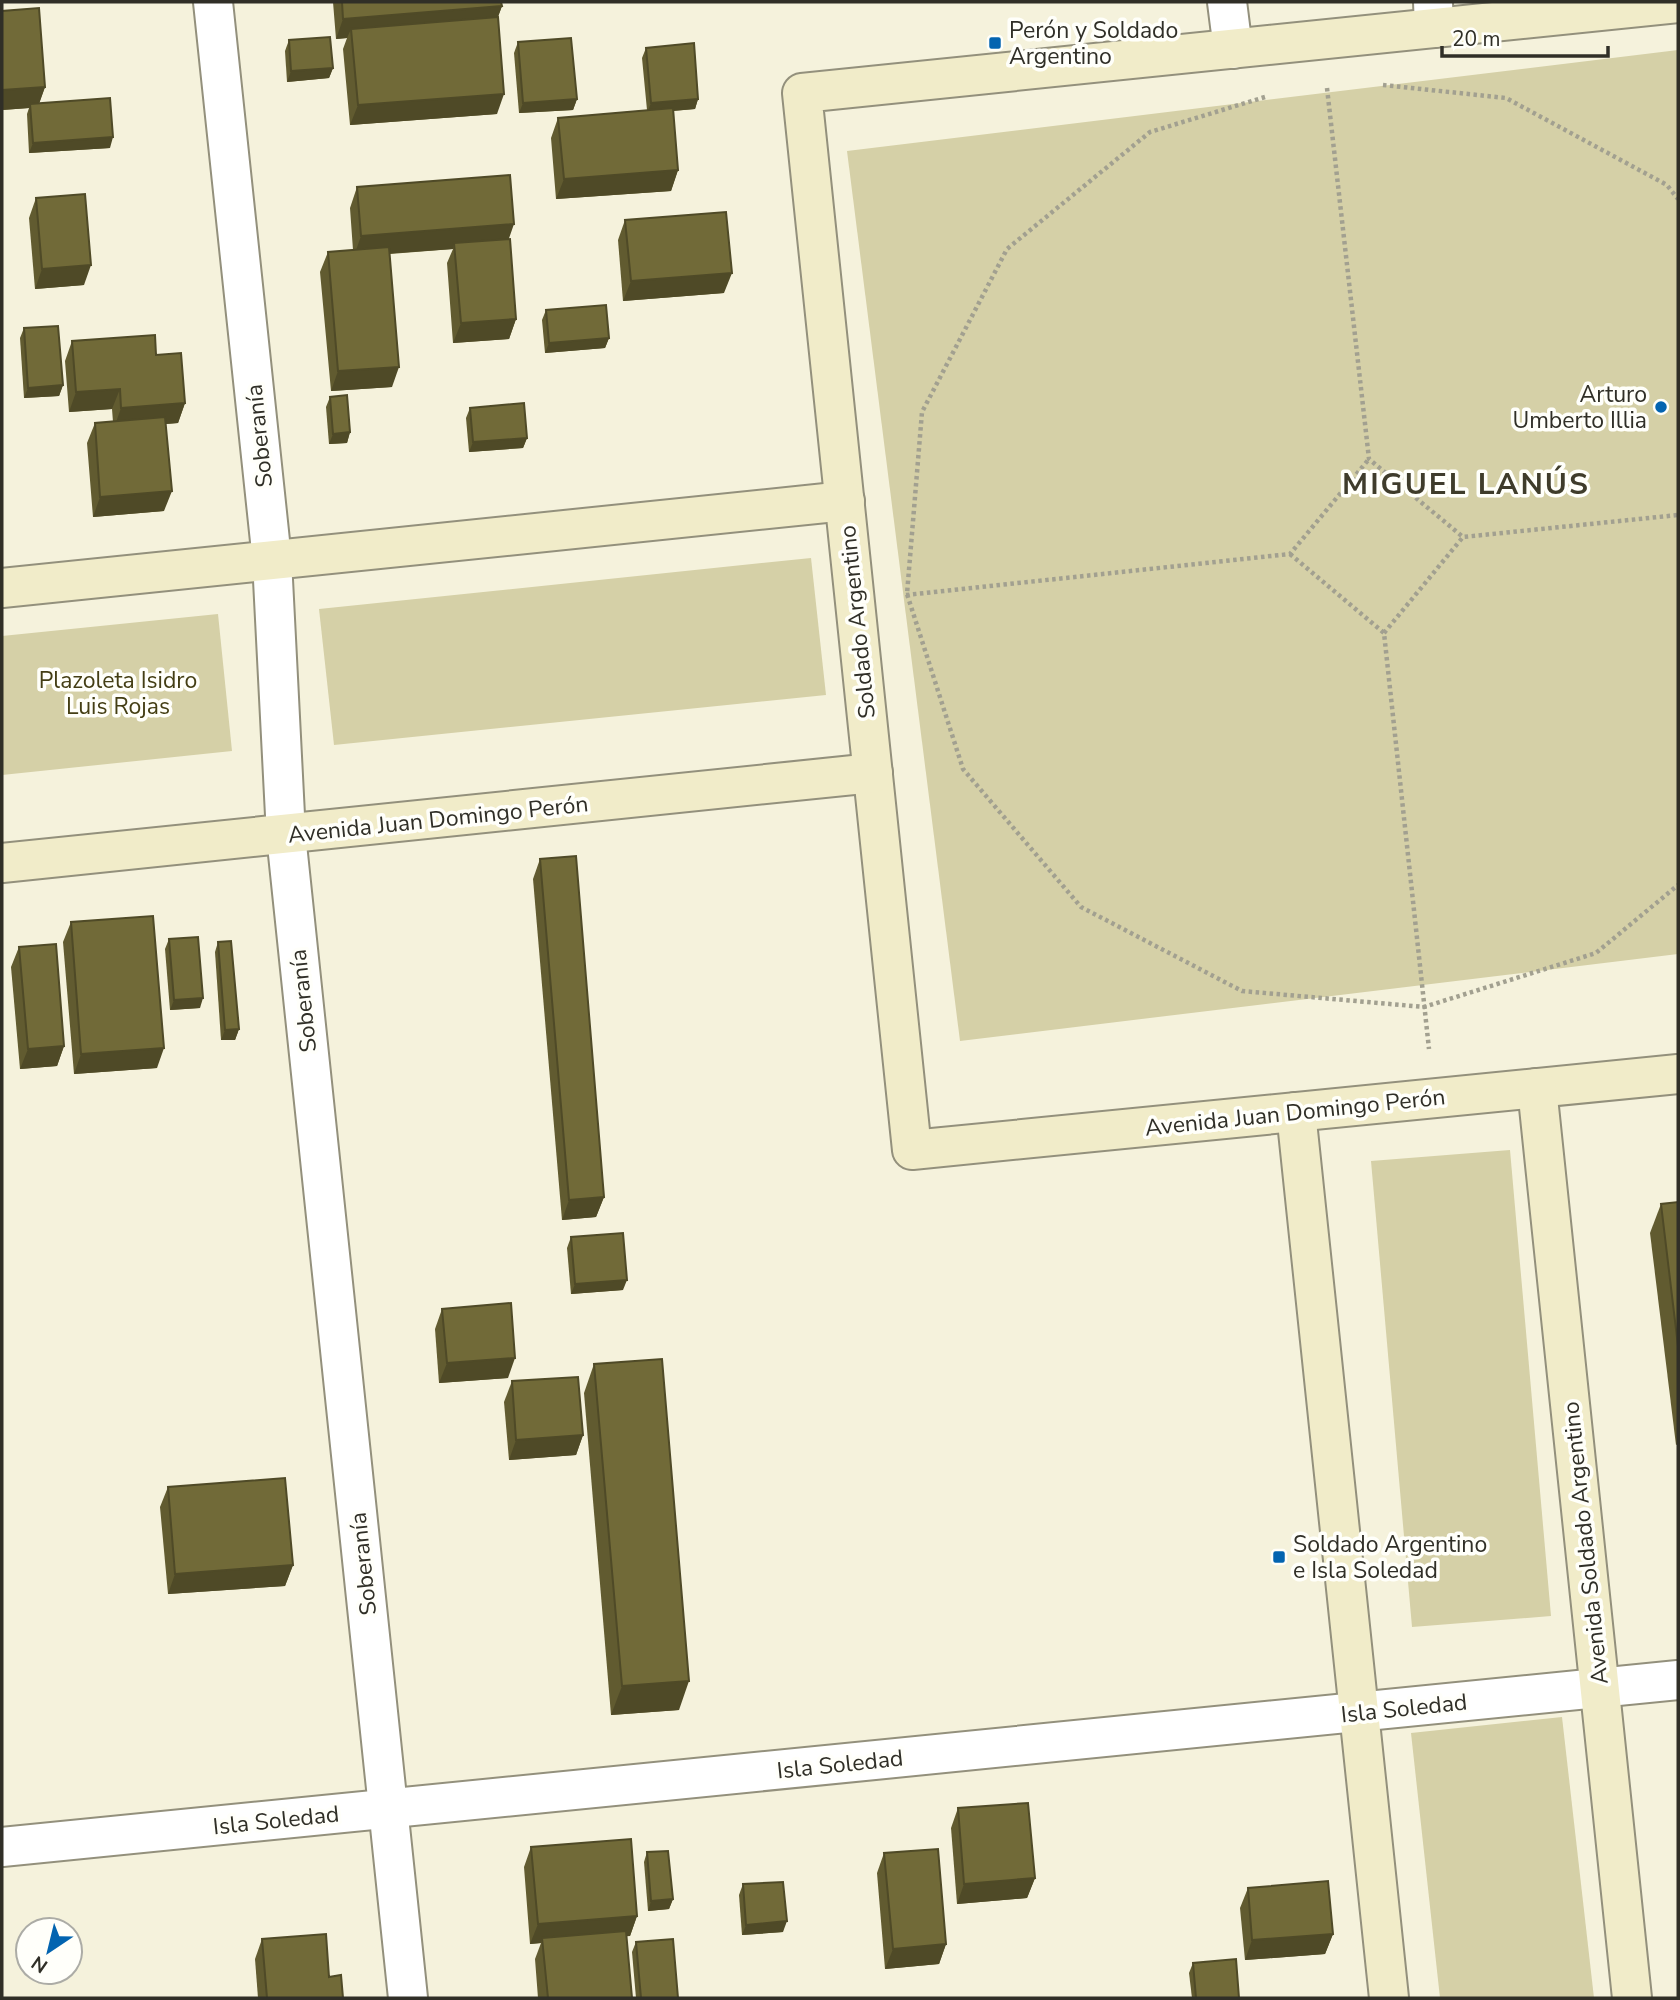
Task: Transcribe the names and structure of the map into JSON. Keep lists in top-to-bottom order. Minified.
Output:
{"streets":{"main road":["Soldado Argentino","Avenida Juan Domingo Perón","Avenida Soldado Argentino"],"street":["Soberanía","Isla Soledad"]},"crossings":[["Soberanía","Avenida Juan Domingo Perón"],["Soberanía","Isla Soledad"],["Soldado Argentino","Avenida Juan Domingo Perón"],["Avenida Juan Domingo Perón","Avenida Soldado Argentino"],["Avenida Soldado Argentino","Isla Soledad"]],"districts":["MIGUEL LANÚS"],"parks":["Plazoleta Isidro Luis Rojas"],"places":{"transit":["Perón y Soldado Argentino","Soldado Argentino e Isla Soledad"],"other":["Arturo Umberto Illia"]},"scale_bar":"20 m","north":"bottom left"}
